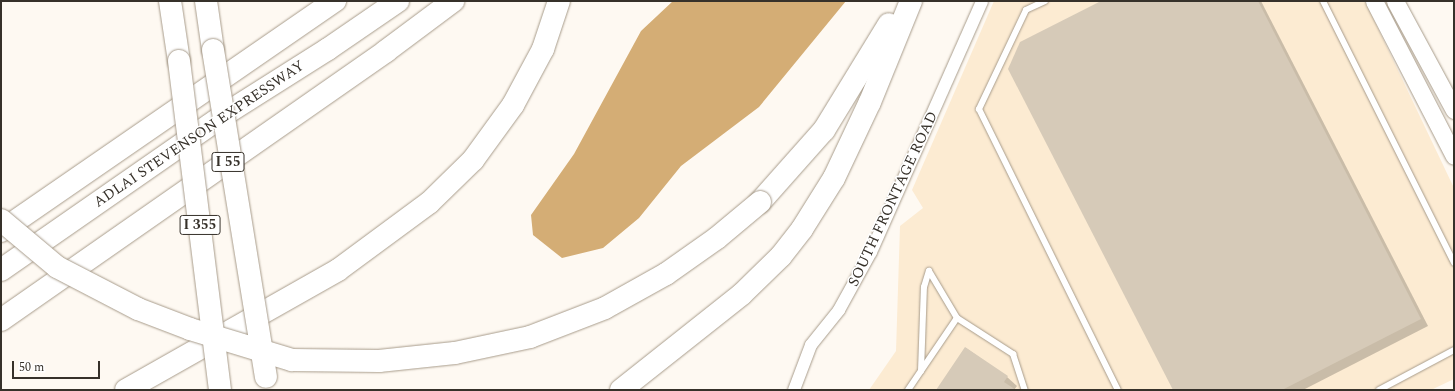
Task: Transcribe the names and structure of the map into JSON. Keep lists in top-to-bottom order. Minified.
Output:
{"streets":{"highway":["ADLAI STEVENSON EXPRESSWAY","I 55","I 355"],"street":["SOUTH FRONTAGE ROAD"]},"scale_bar":"50 m"}
